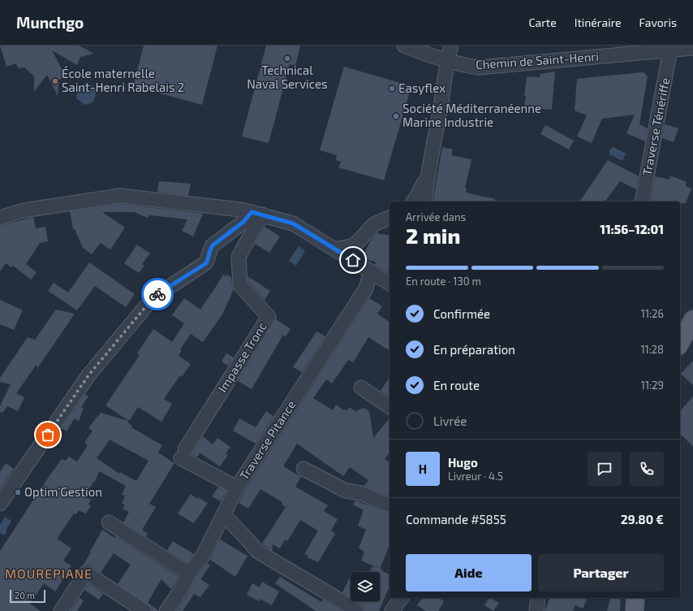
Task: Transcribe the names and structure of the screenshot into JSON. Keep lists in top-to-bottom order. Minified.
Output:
{"streets":{"street":["Chemin de Saint-Henri","Traverse Ténériffe","Impasse Tronc","Traverse Pitance"]},"crossings":[["Chemin de Saint-Henri","Traverse Ténériffe"],["Impasse Tronc","Traverse Pitance"]],"districts":["MOUREPIANE"],"places":["Technical Naval Services","École maternelle Saint-Henri Rabelais 2","Easyflex","Société Méditerranéenne Marine Industrie","Optim'Gestion"],"scale_bar":"20 m","page":{"header":"Munchgo","nav":["Carte","Itinéraire","Favoris"],"heading":["2 min","Arrivée dans","11:56–12:01"],"panel":["Hugo","Livreur · 4.5","Commande #5855","29.80 €"],"bar":"En route · 130 m","list":[["Confirmée","11:26"],["En préparation","11:28"],["En route","11:29"],"Livrée"],"round":"H","buttons":["Aide","Partager"],"scale":"20 m"}}
